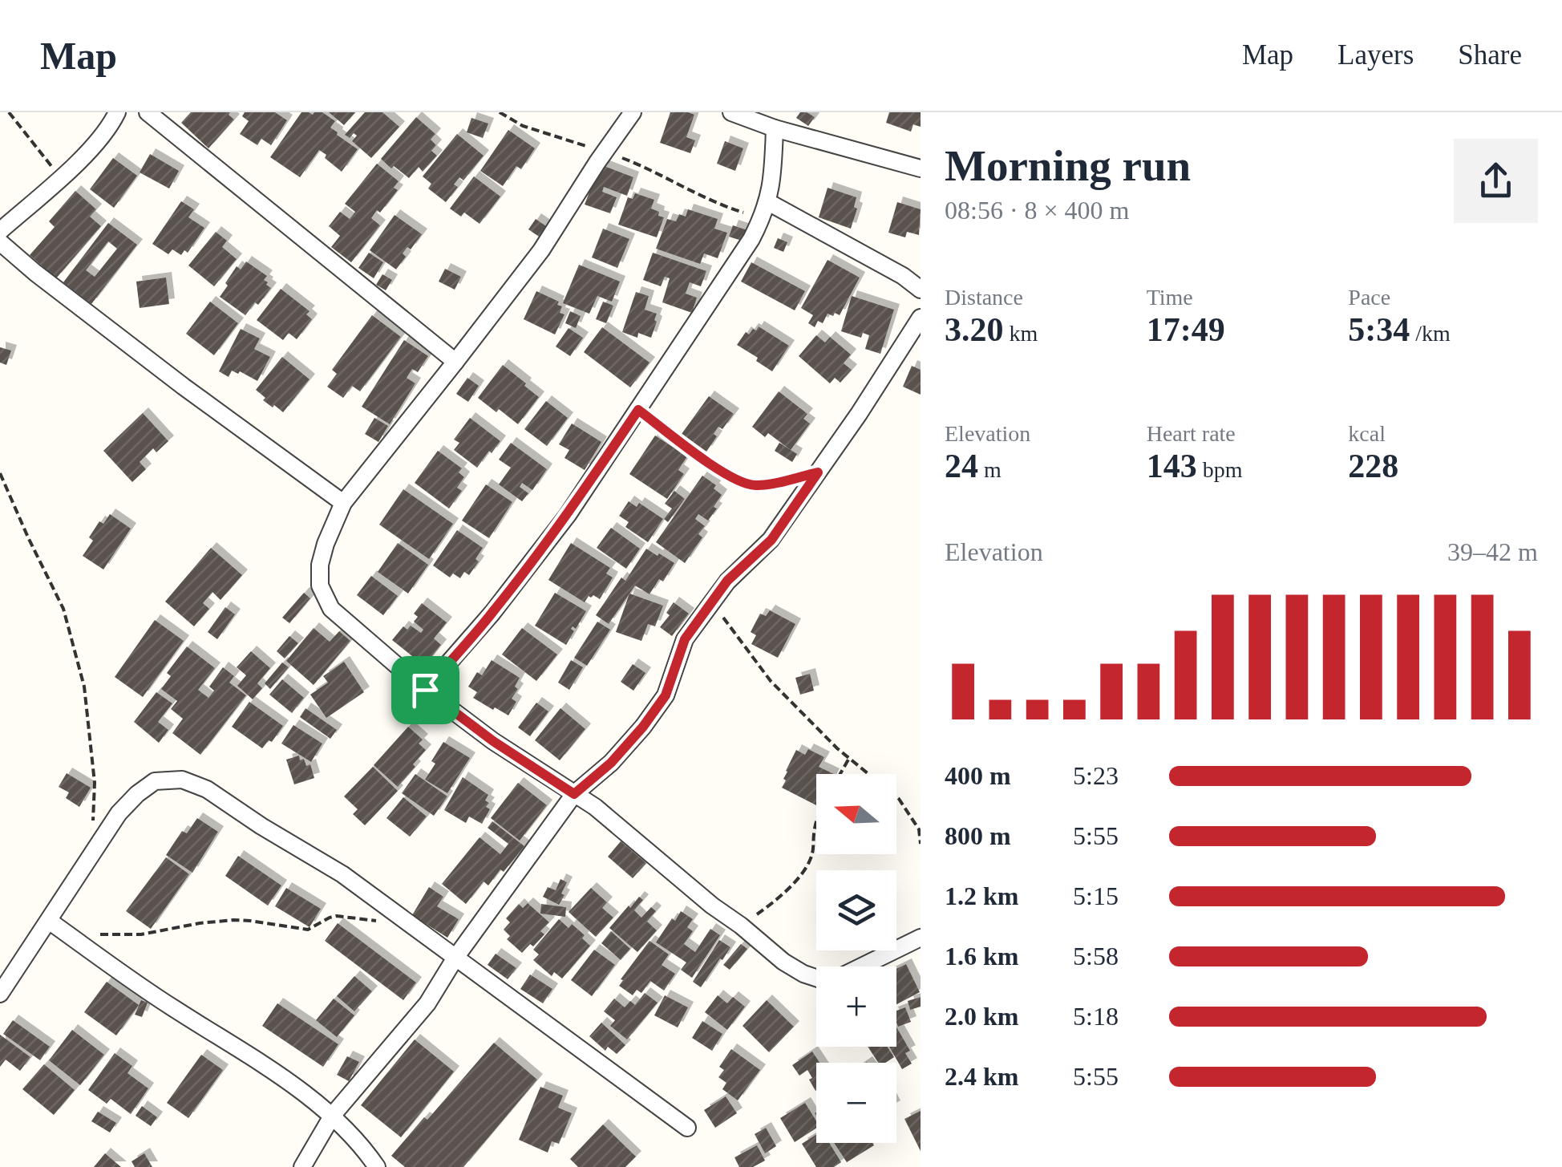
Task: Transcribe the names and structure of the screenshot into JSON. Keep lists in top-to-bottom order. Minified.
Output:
{"north":"left","page":{"header":"Map","nav":["Map","Layers","Share"],"heading":["Morning run","08:56 · 8 × 400 m"],"stats":[["Distance","3.20 km"],["Time","17:49"],["Pace","5:34 /km"],["Elevation","24 m"],["Heart rate","143 bpm"],["kcal","228"]],"chart":["Elevation","39–42 m"],"list":[{"name":"400 m","note":"5:23"},{"name":"800 m","note":"5:55"},{"name":"1.2 km","note":"5:15"},{"name":"1.6 km","note":"5:58"},{"name":"2.0 km","note":"5:18"},{"name":"2.4 km","note":"5:55"}],"map_buttons":["+","−"]}}
